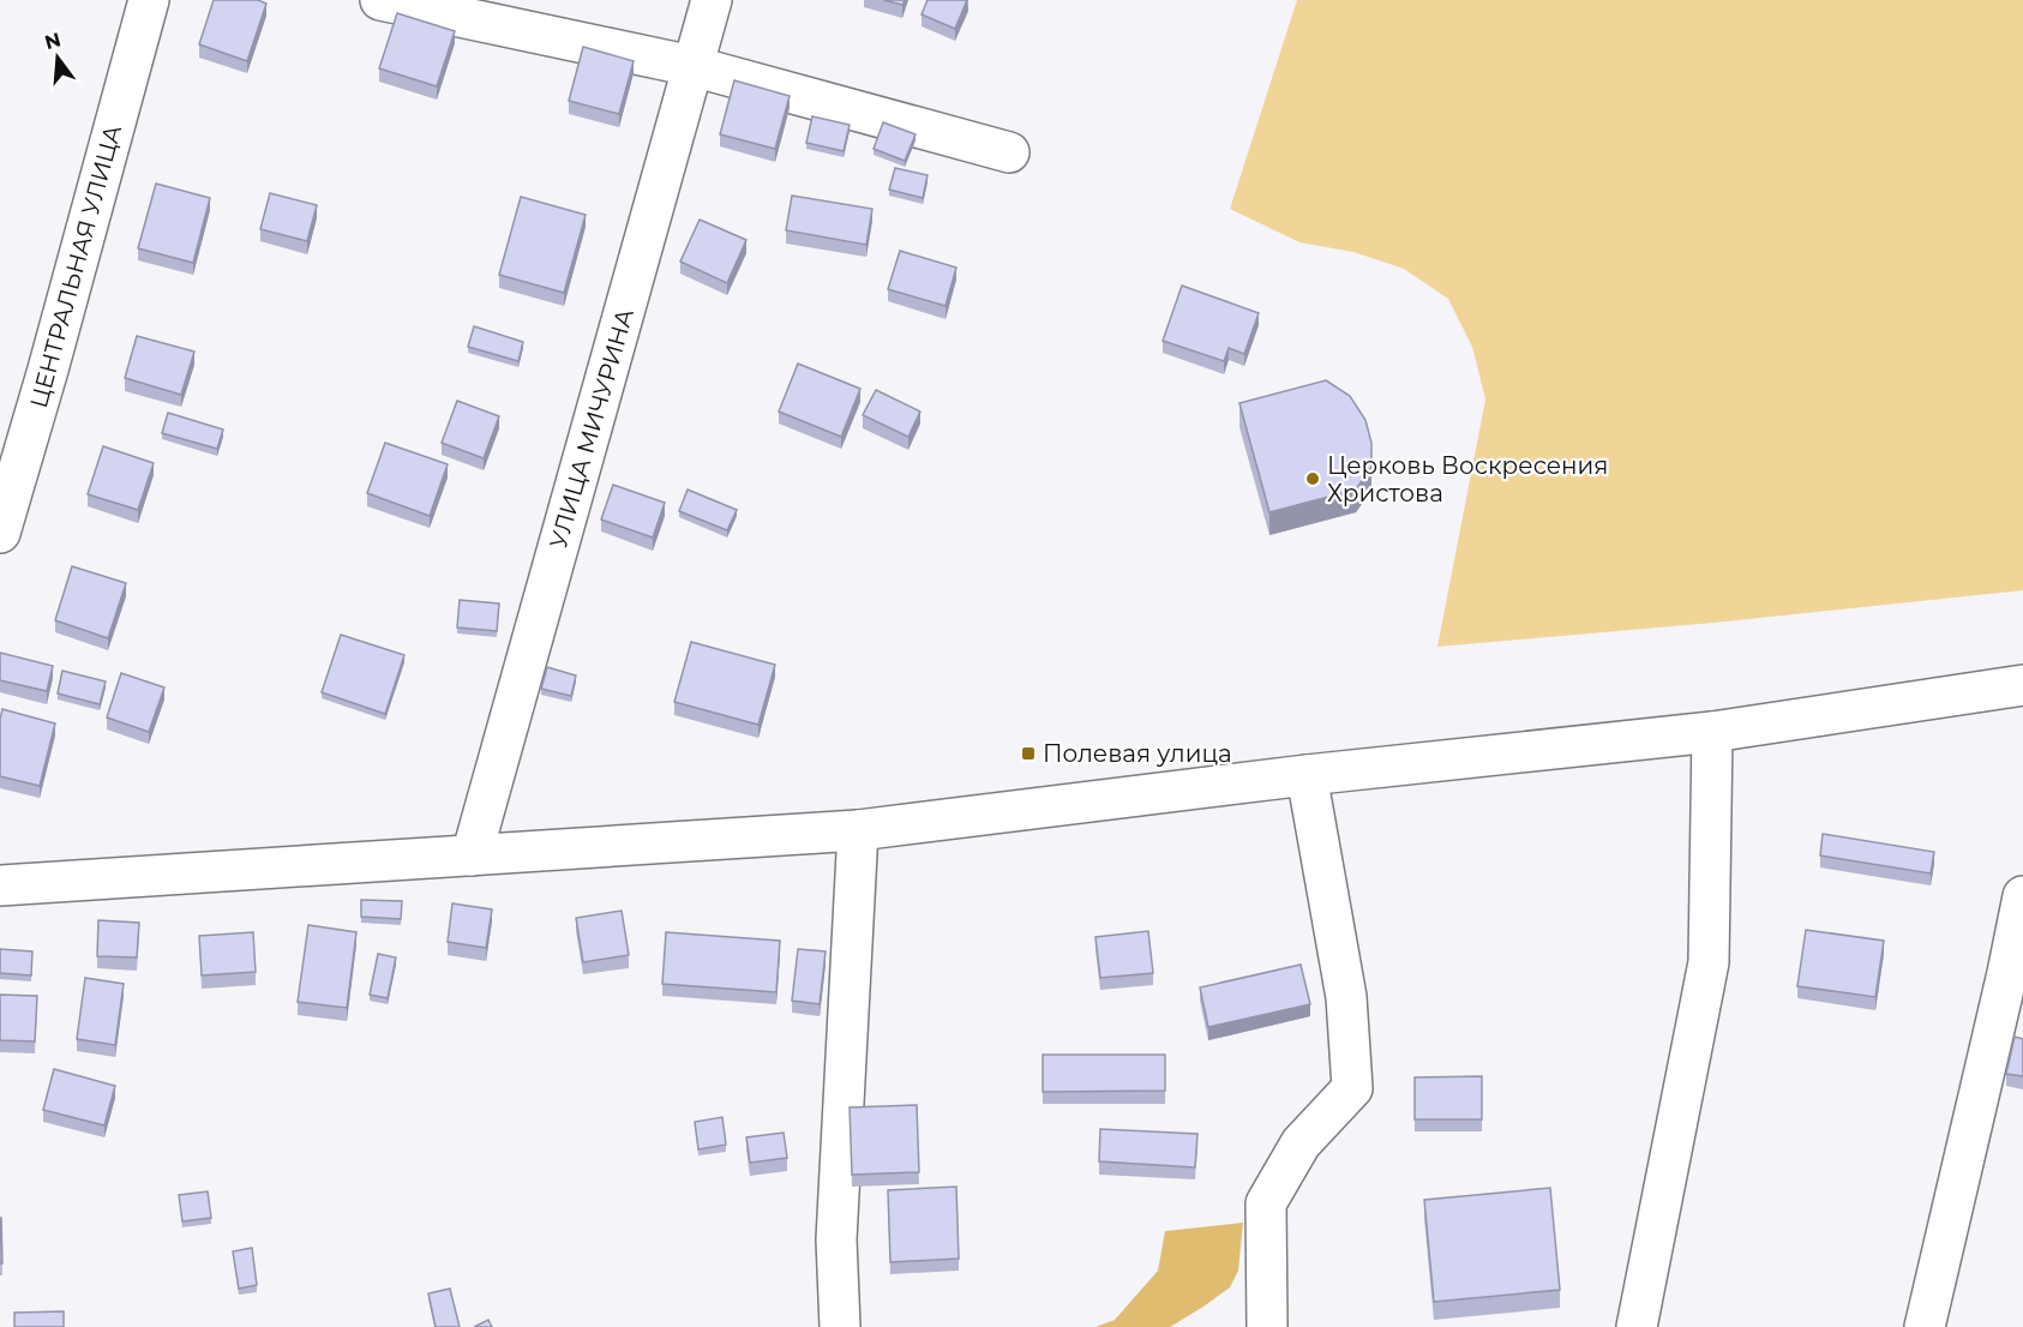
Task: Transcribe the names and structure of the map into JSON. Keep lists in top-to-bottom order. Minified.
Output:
{"streets":{"street":["ЦЕНТРАЛЬНАЯ УЛИЦА","УЛИЦА МИЧУРИНА"]},"places":{"other":["Церковь Воскресения Христова"],"transit":["Полевая улица"]},"north":"top"}
